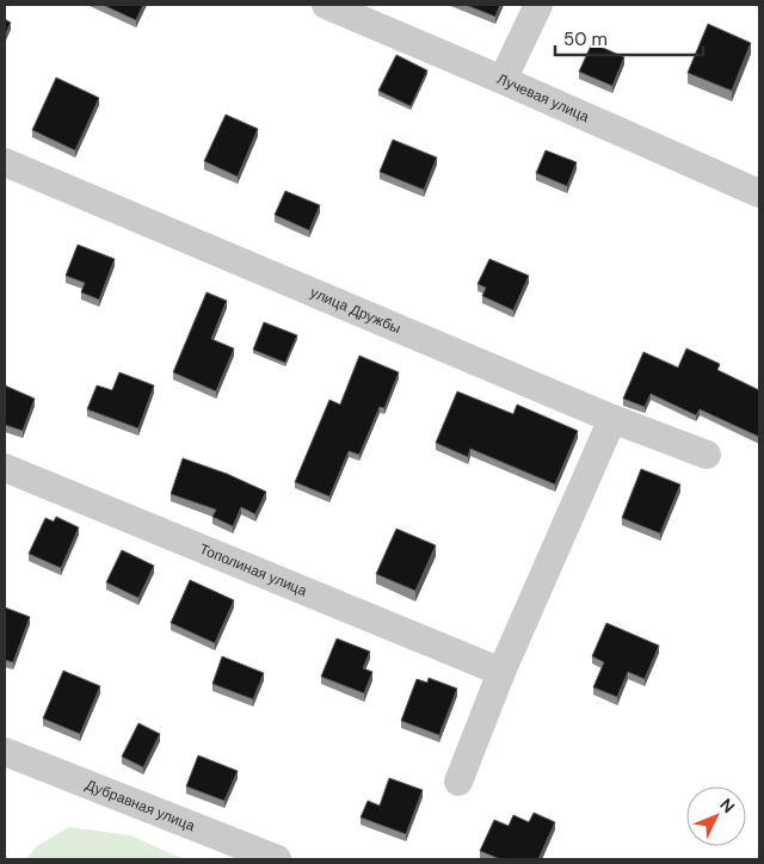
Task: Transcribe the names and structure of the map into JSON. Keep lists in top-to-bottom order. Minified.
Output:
{"streets":{"street":["Лучевая улица","улица Дружбы","Тополиная улица","Дубравная улица"]},"scale_bar":"50 m","north":"top right"}
